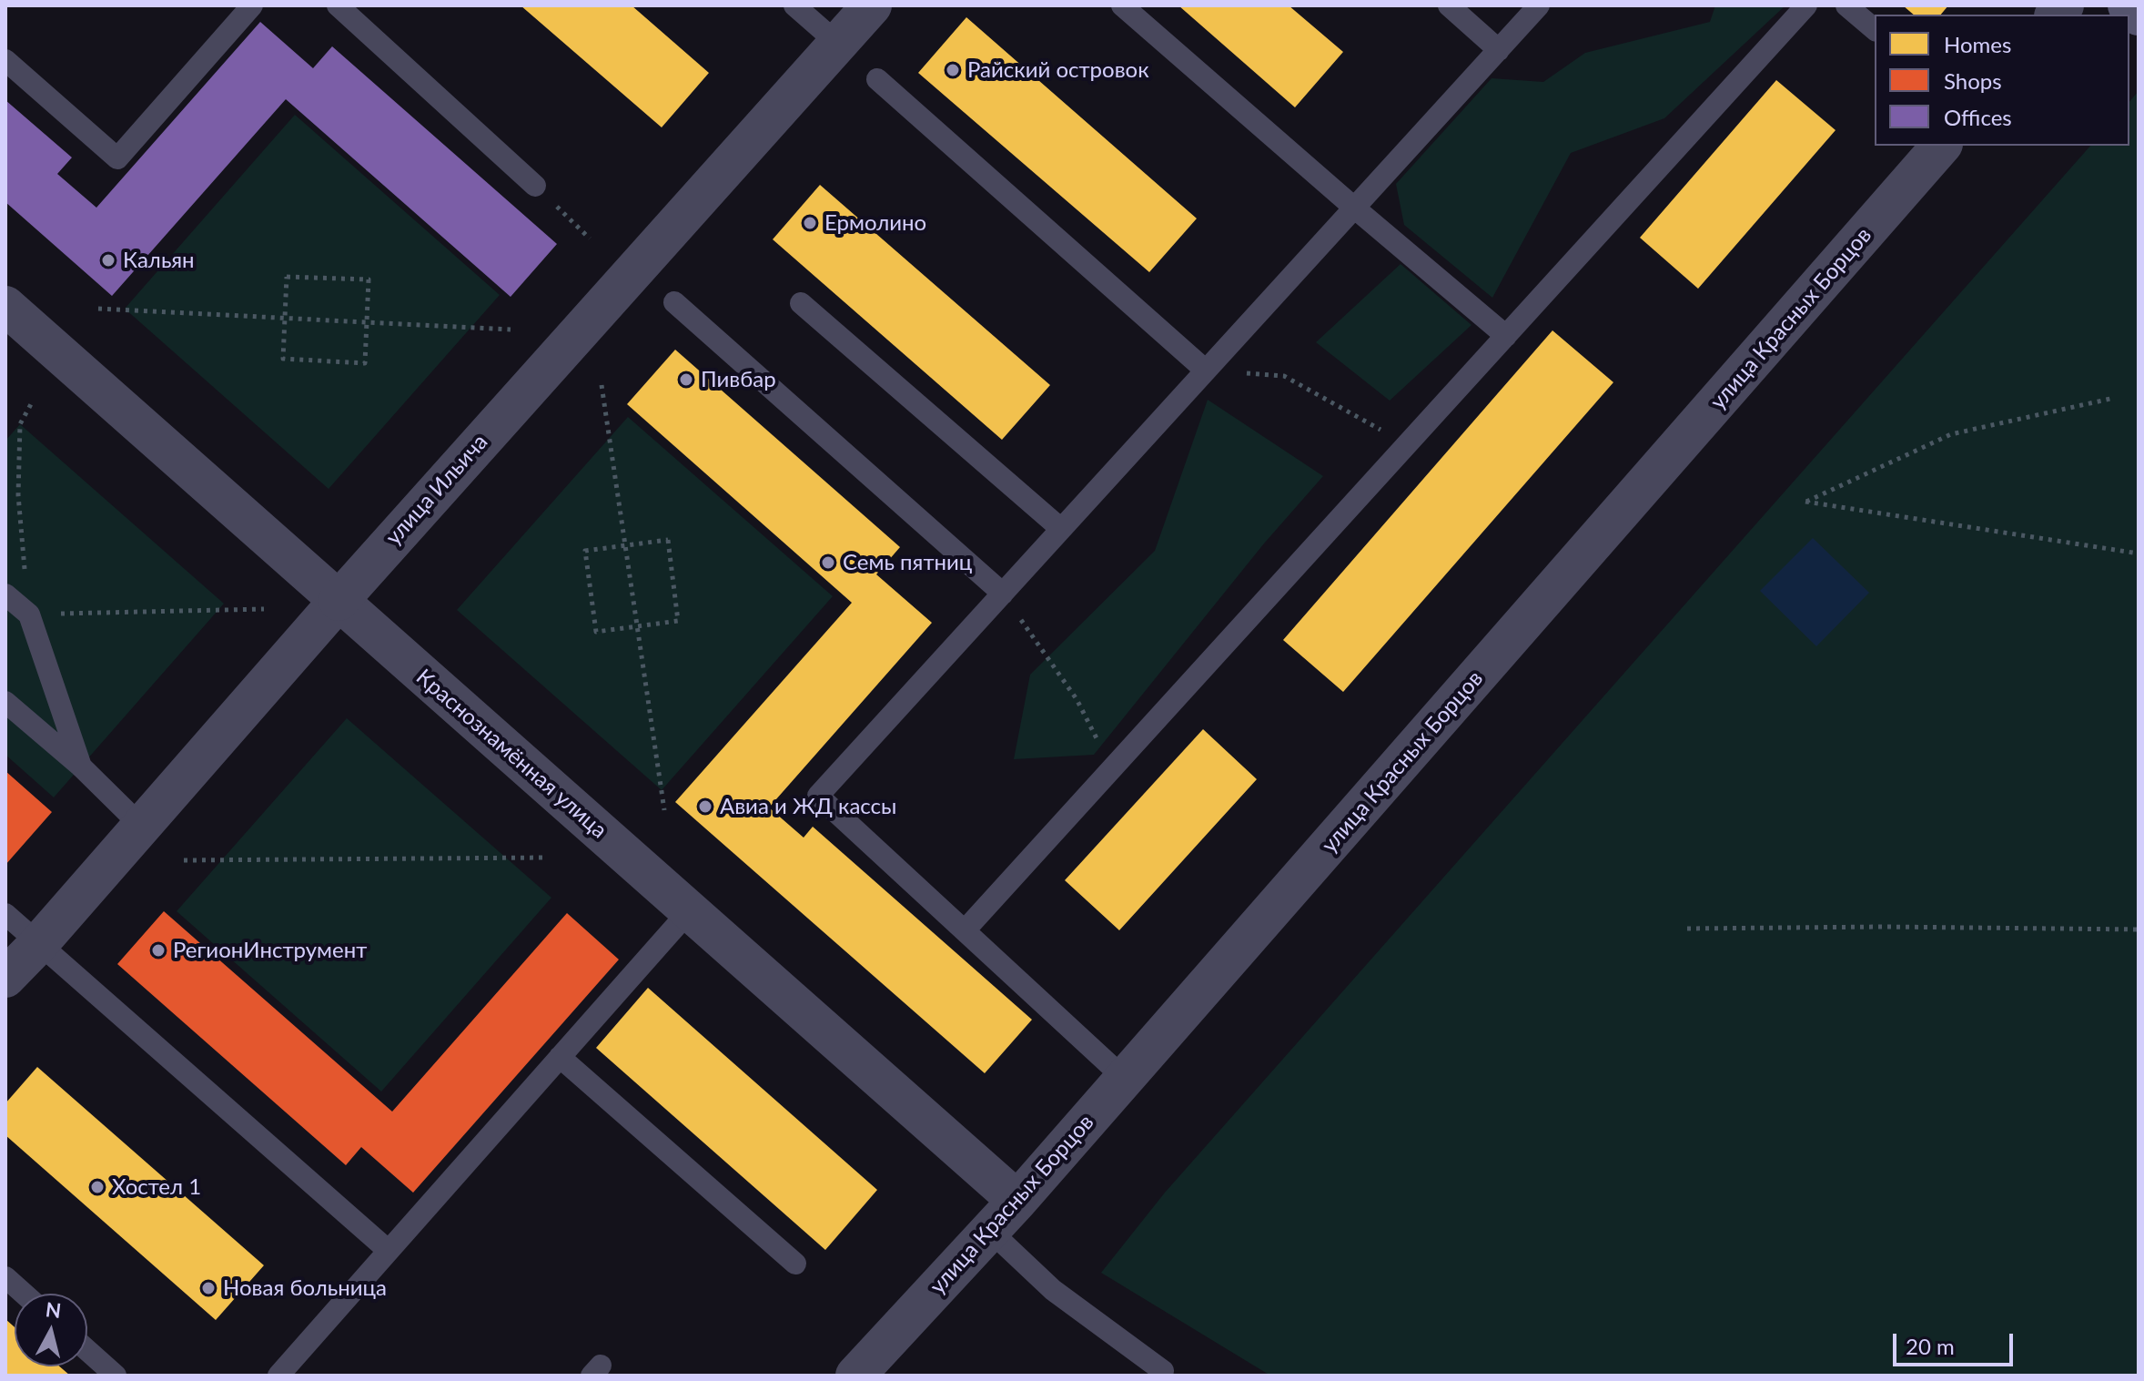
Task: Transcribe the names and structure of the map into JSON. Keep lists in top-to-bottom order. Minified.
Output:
{"streets":{"street":["улица Красных Борцов","улица Ильича","Краснознамённая улица"]},"crossings":[["улица Красных Борцов","Краснознамённая улица"],["улица Ильича","Краснознамённая улица"]],"places":["Райский островок","Ермолино","Кальян","Пивбар","Семь пятниц","Авиа и ЖД кассы","РегионИнструмент","Хостел 1","Новая больница"],"legend":["Homes","Shops","Offices"],"scale_bar":"20 m","north":"top"}
